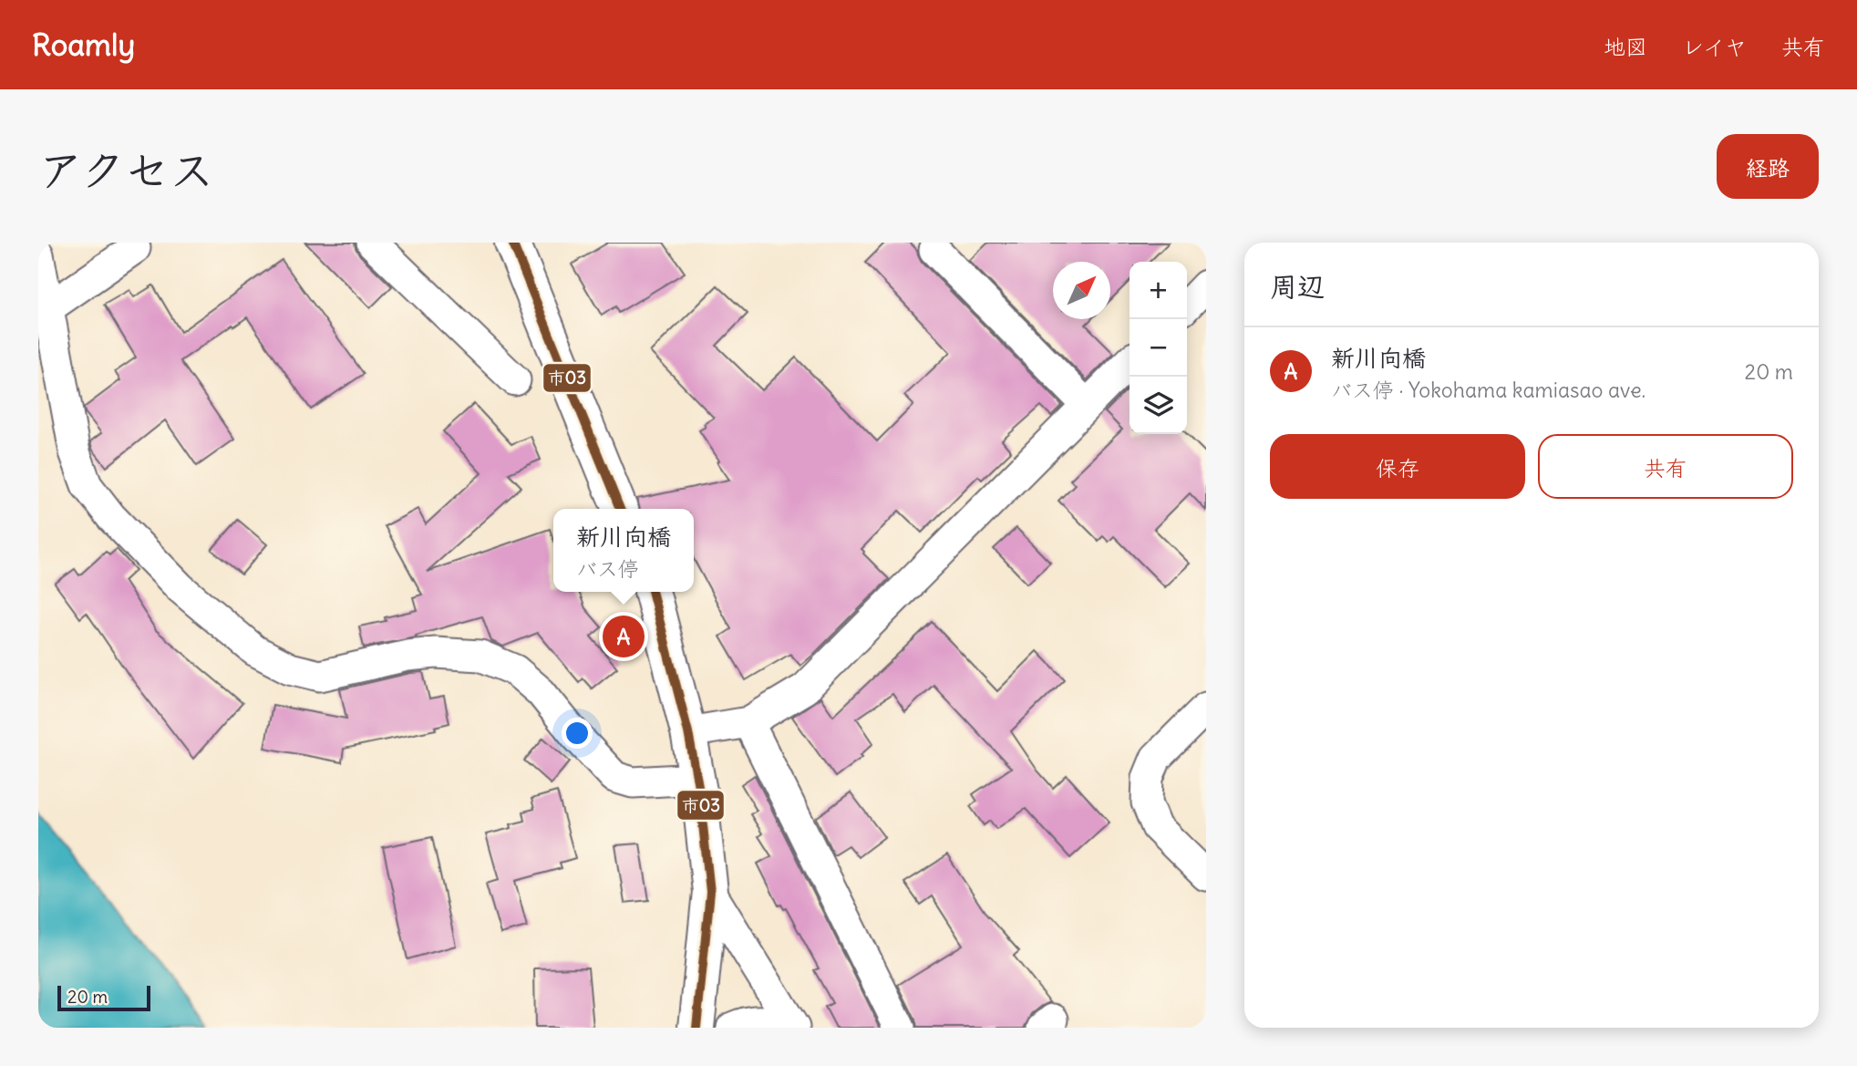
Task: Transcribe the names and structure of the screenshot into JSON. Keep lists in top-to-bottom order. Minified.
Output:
{"lines":["transit line 市03"],"scale_bar":"20 m","north":"top right","page":{"header":"Roamly","nav":["地図","レイヤ","共有"],"title":"アクセス","buttons":["経路",["保存","共有"]],"heading":"周辺","map_buttons":["+","−"],"list":[{"mark":"A","name":"新川向橋","note":"バス停 · Yokohama kamiasao ave.","value":"20 m"}],"popup":["新川向橋","バス停"],"pins":"A","scale":"20 m"}}
